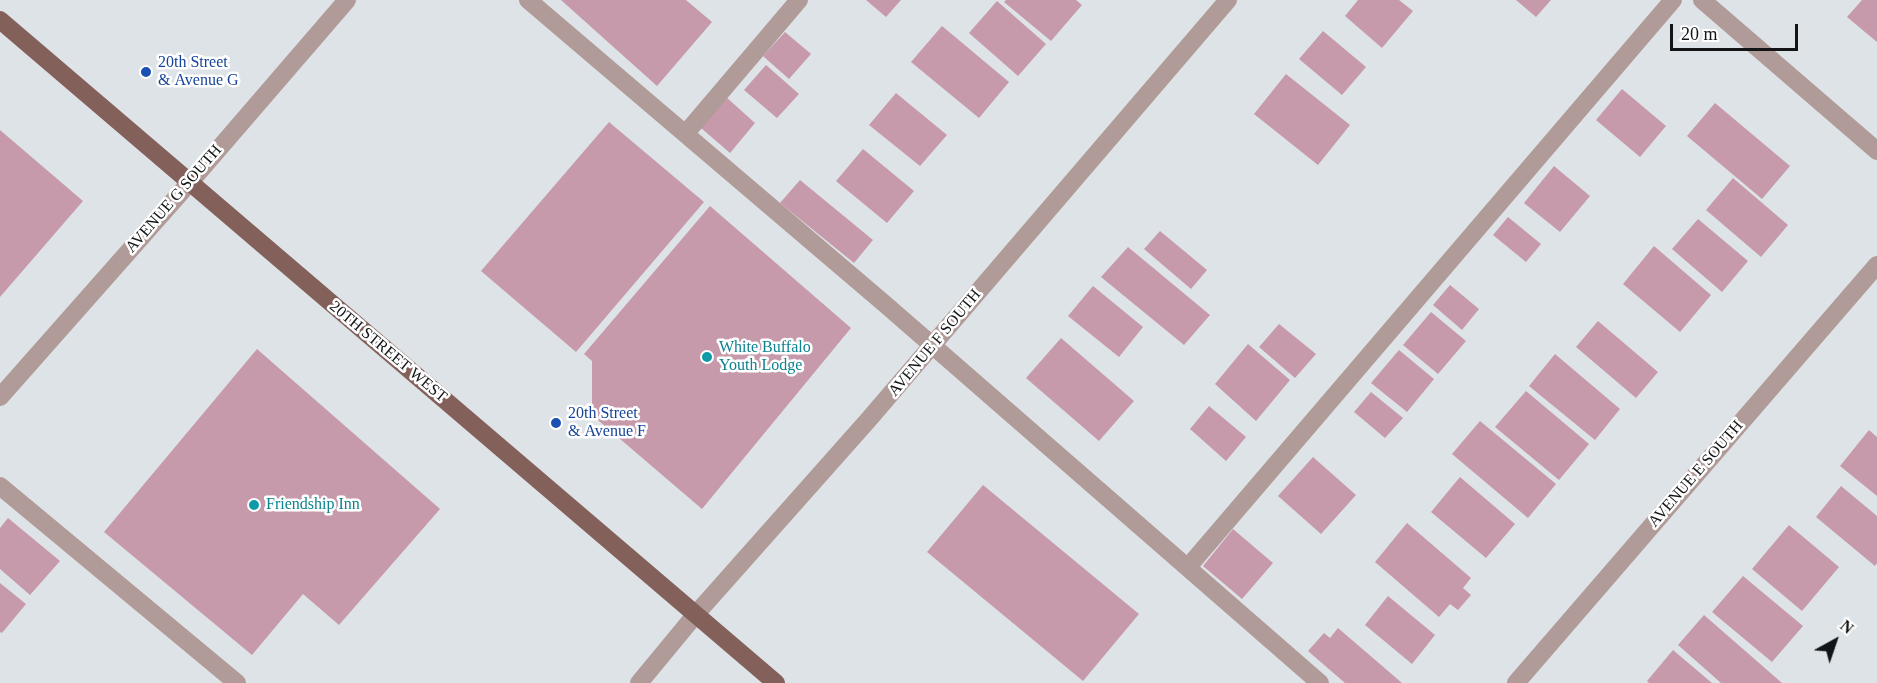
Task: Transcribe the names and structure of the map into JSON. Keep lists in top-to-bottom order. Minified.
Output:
{"streets":{"main road":["20TH STREET WEST"],"street":["AVENUE G SOUTH","AVENUE F SOUTH","AVENUE E SOUTH"]},"crossings":[["AVENUE G SOUTH","20TH STREET WEST"],["AVENUE F SOUTH","20TH STREET WEST"]],"places":["20th Street & Avenue G","White Buffalo Youth Lodge","20th Street & Avenue F","Friendship Inn"],"scale_bar":"20 m","north":"top right"}
